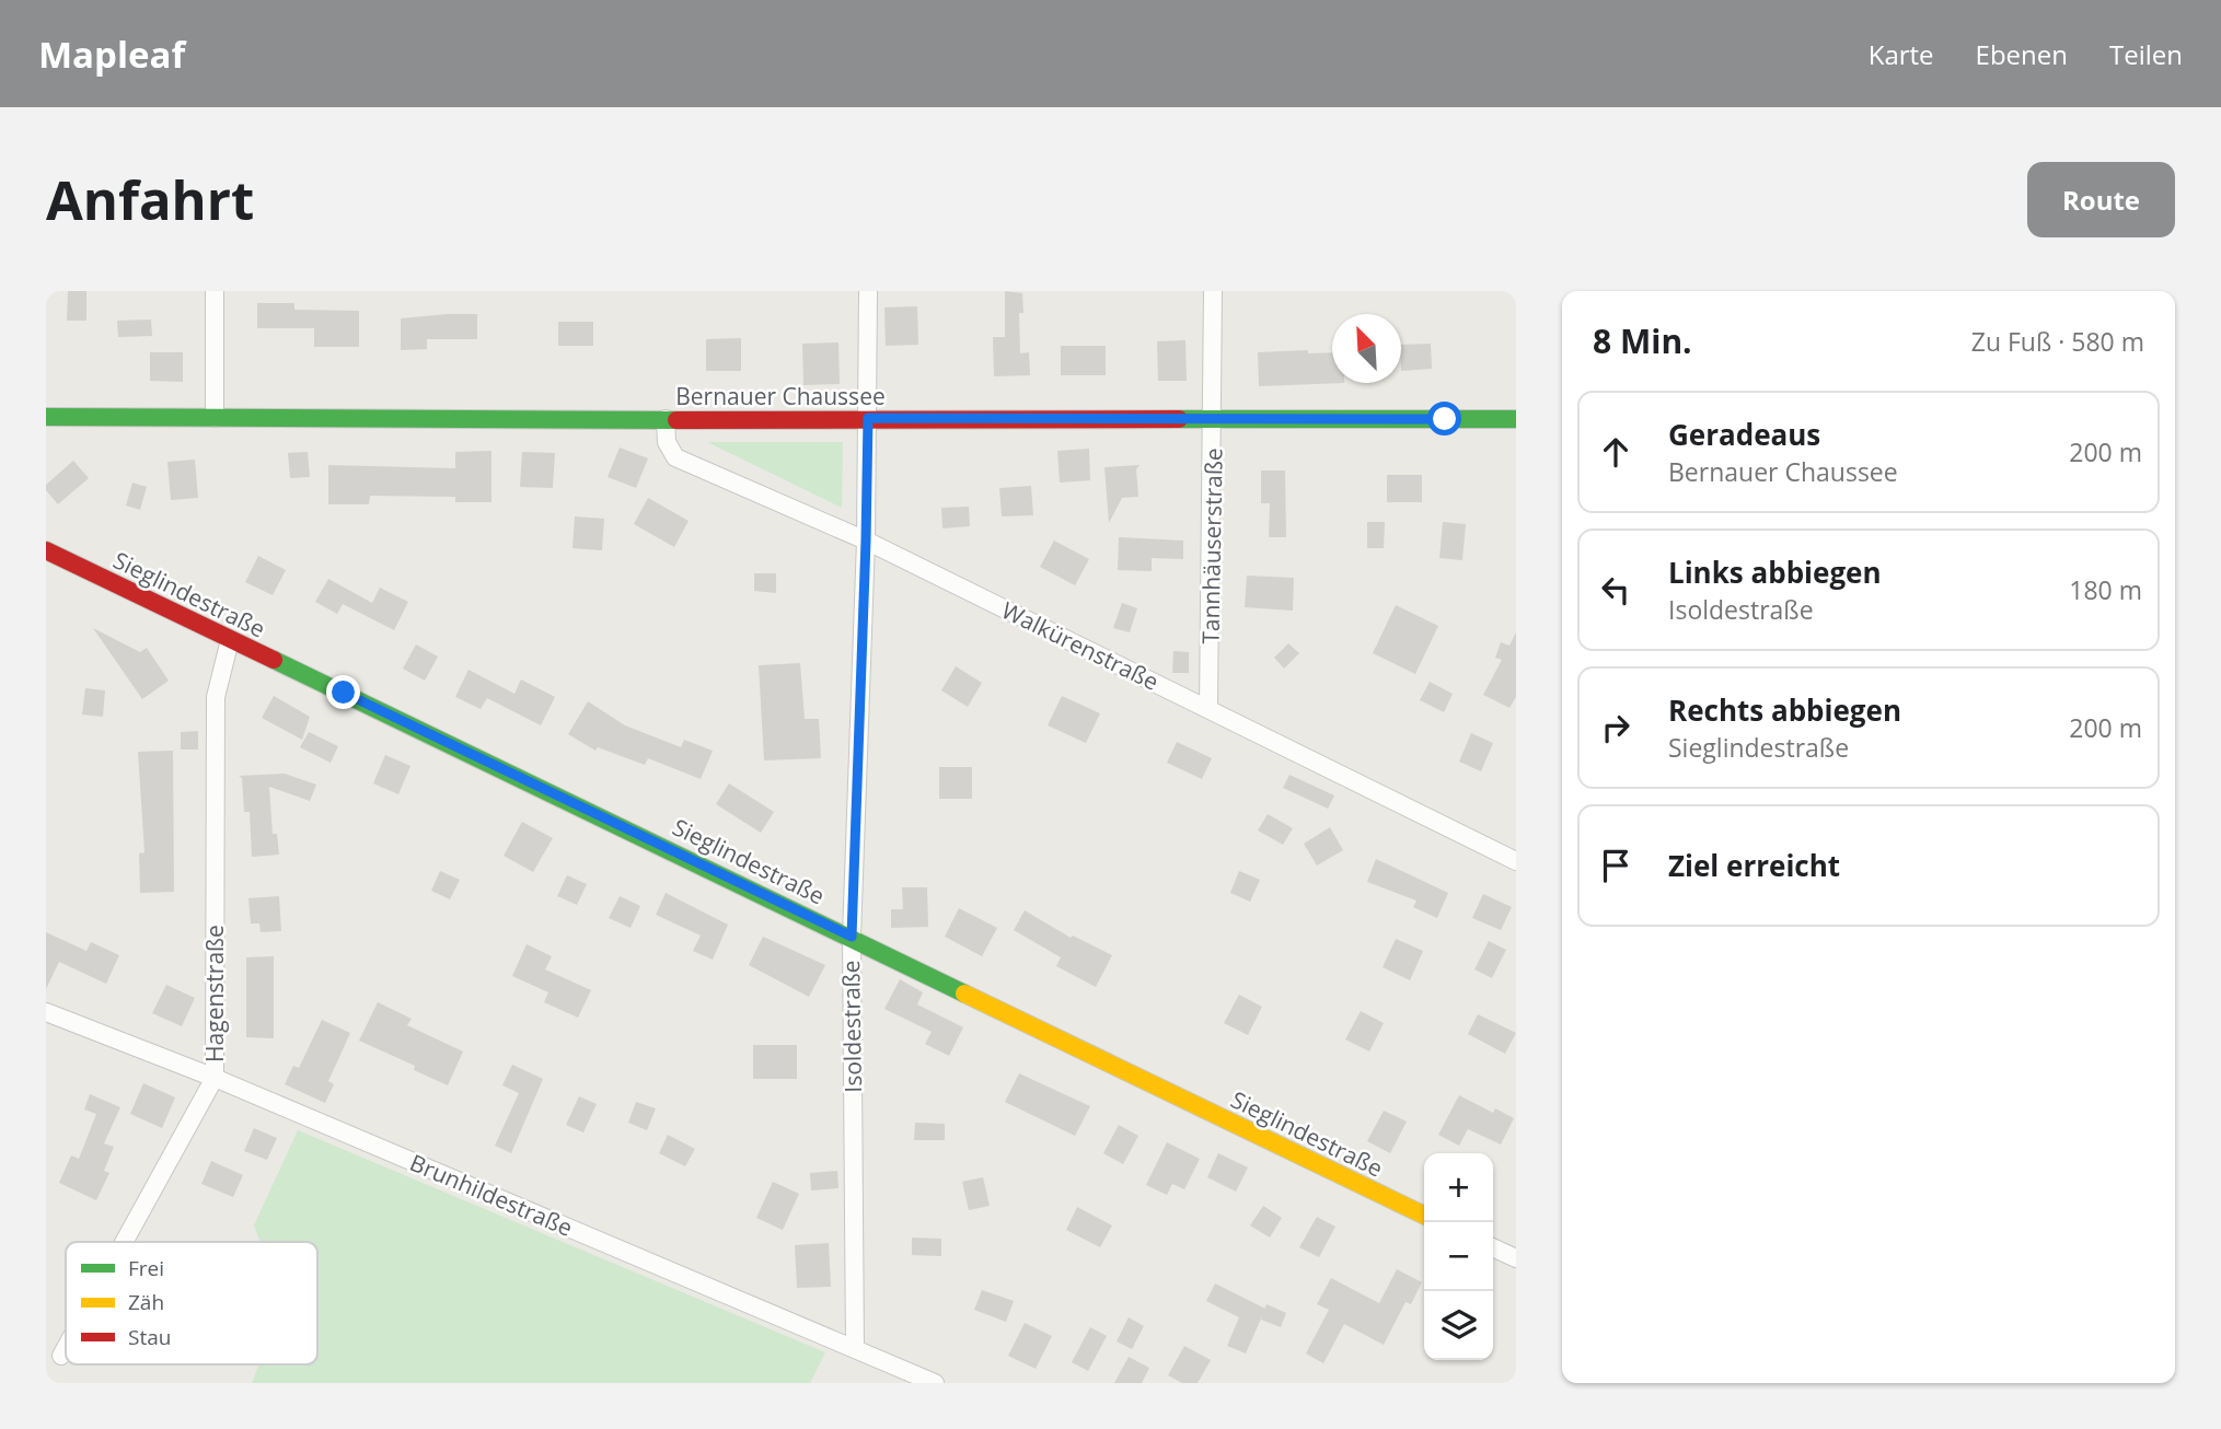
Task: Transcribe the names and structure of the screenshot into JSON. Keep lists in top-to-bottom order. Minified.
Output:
{"streets":{"street":["Bernauer Chaussee","Tannhäuserstraße","Sieglindestraße","Walkürenstraße","Hagenstraße","Isoldestraße","Brunhildestraße"]},"crossings":[["Bernauer Chaussee","Tannhäuserstraße"],["Bernauer Chaussee","Walkürenstraße"],["Bernauer Chaussee","Isoldestraße"],["Tannhäuserstraße","Walkürenstraße"],["Sieglindestraße","Hagenstraße"],["Sieglindestraße","Isoldestraße"],["Walkürenstraße","Isoldestraße"],["Hagenstraße","Brunhildestraße"],["Isoldestraße","Brunhildestraße"]],"legend":["Frei","Zäh","Stau"],"north":"top left","page":{"header":"Mapleaf","nav":["Karte","Ebenen","Teilen"],"buttons":"Route","title":"Anfahrt","heading":["8 Min.","Zu Fuß · 580 m"],"list":[["Geradeaus","Bernauer Chaussee","200 m"],["Links abbiegen","Isoldestraße","180 m"],["Rechts abbiegen","Sieglindestraße","200 m"],"Ziel erreicht"],"map_buttons":["+","−"]}}
